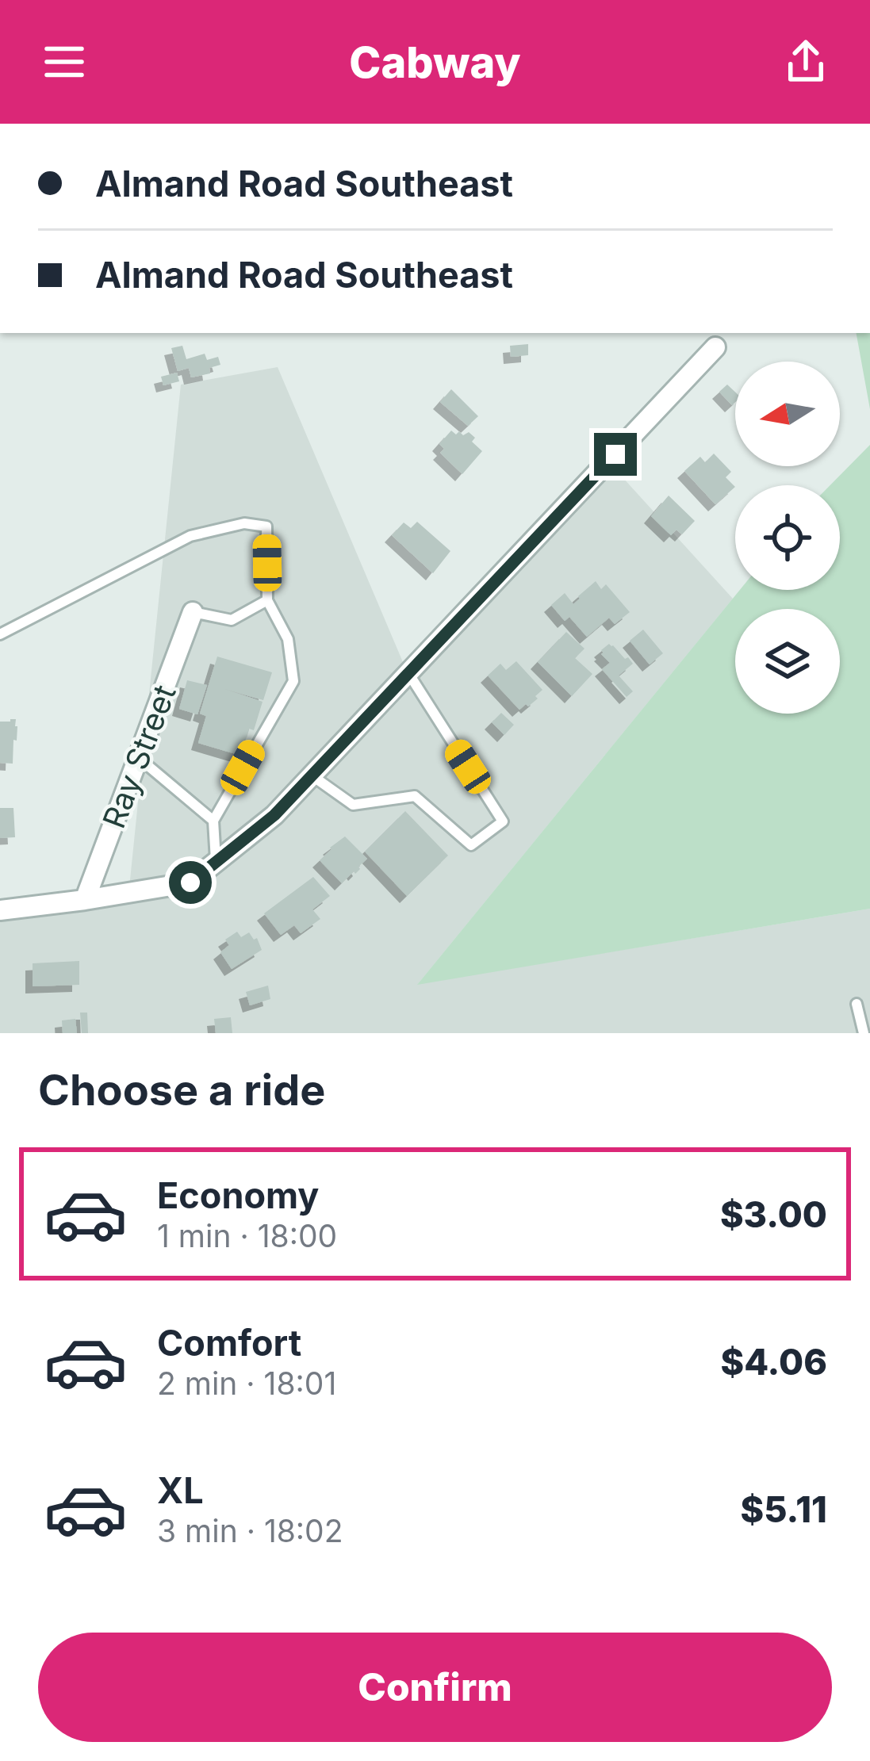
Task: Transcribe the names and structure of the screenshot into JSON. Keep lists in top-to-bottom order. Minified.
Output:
{"streets":{"street":["Ray Street"]},"north":"left","page":{"header":"Cabway","banner":["Almand Road Southeast","Almand Road Southeast"],"heading":"Choose a ride","list":[{"name":"Economy","note":"1 min · 18:00","value":"$3.00"},{"name":"Comfort","note":"2 min · 18:01","value":"$4.06"},{"name":"XL","note":"3 min · 18:02","value":"$5.11"}],"buttons":"Confirm"}}
